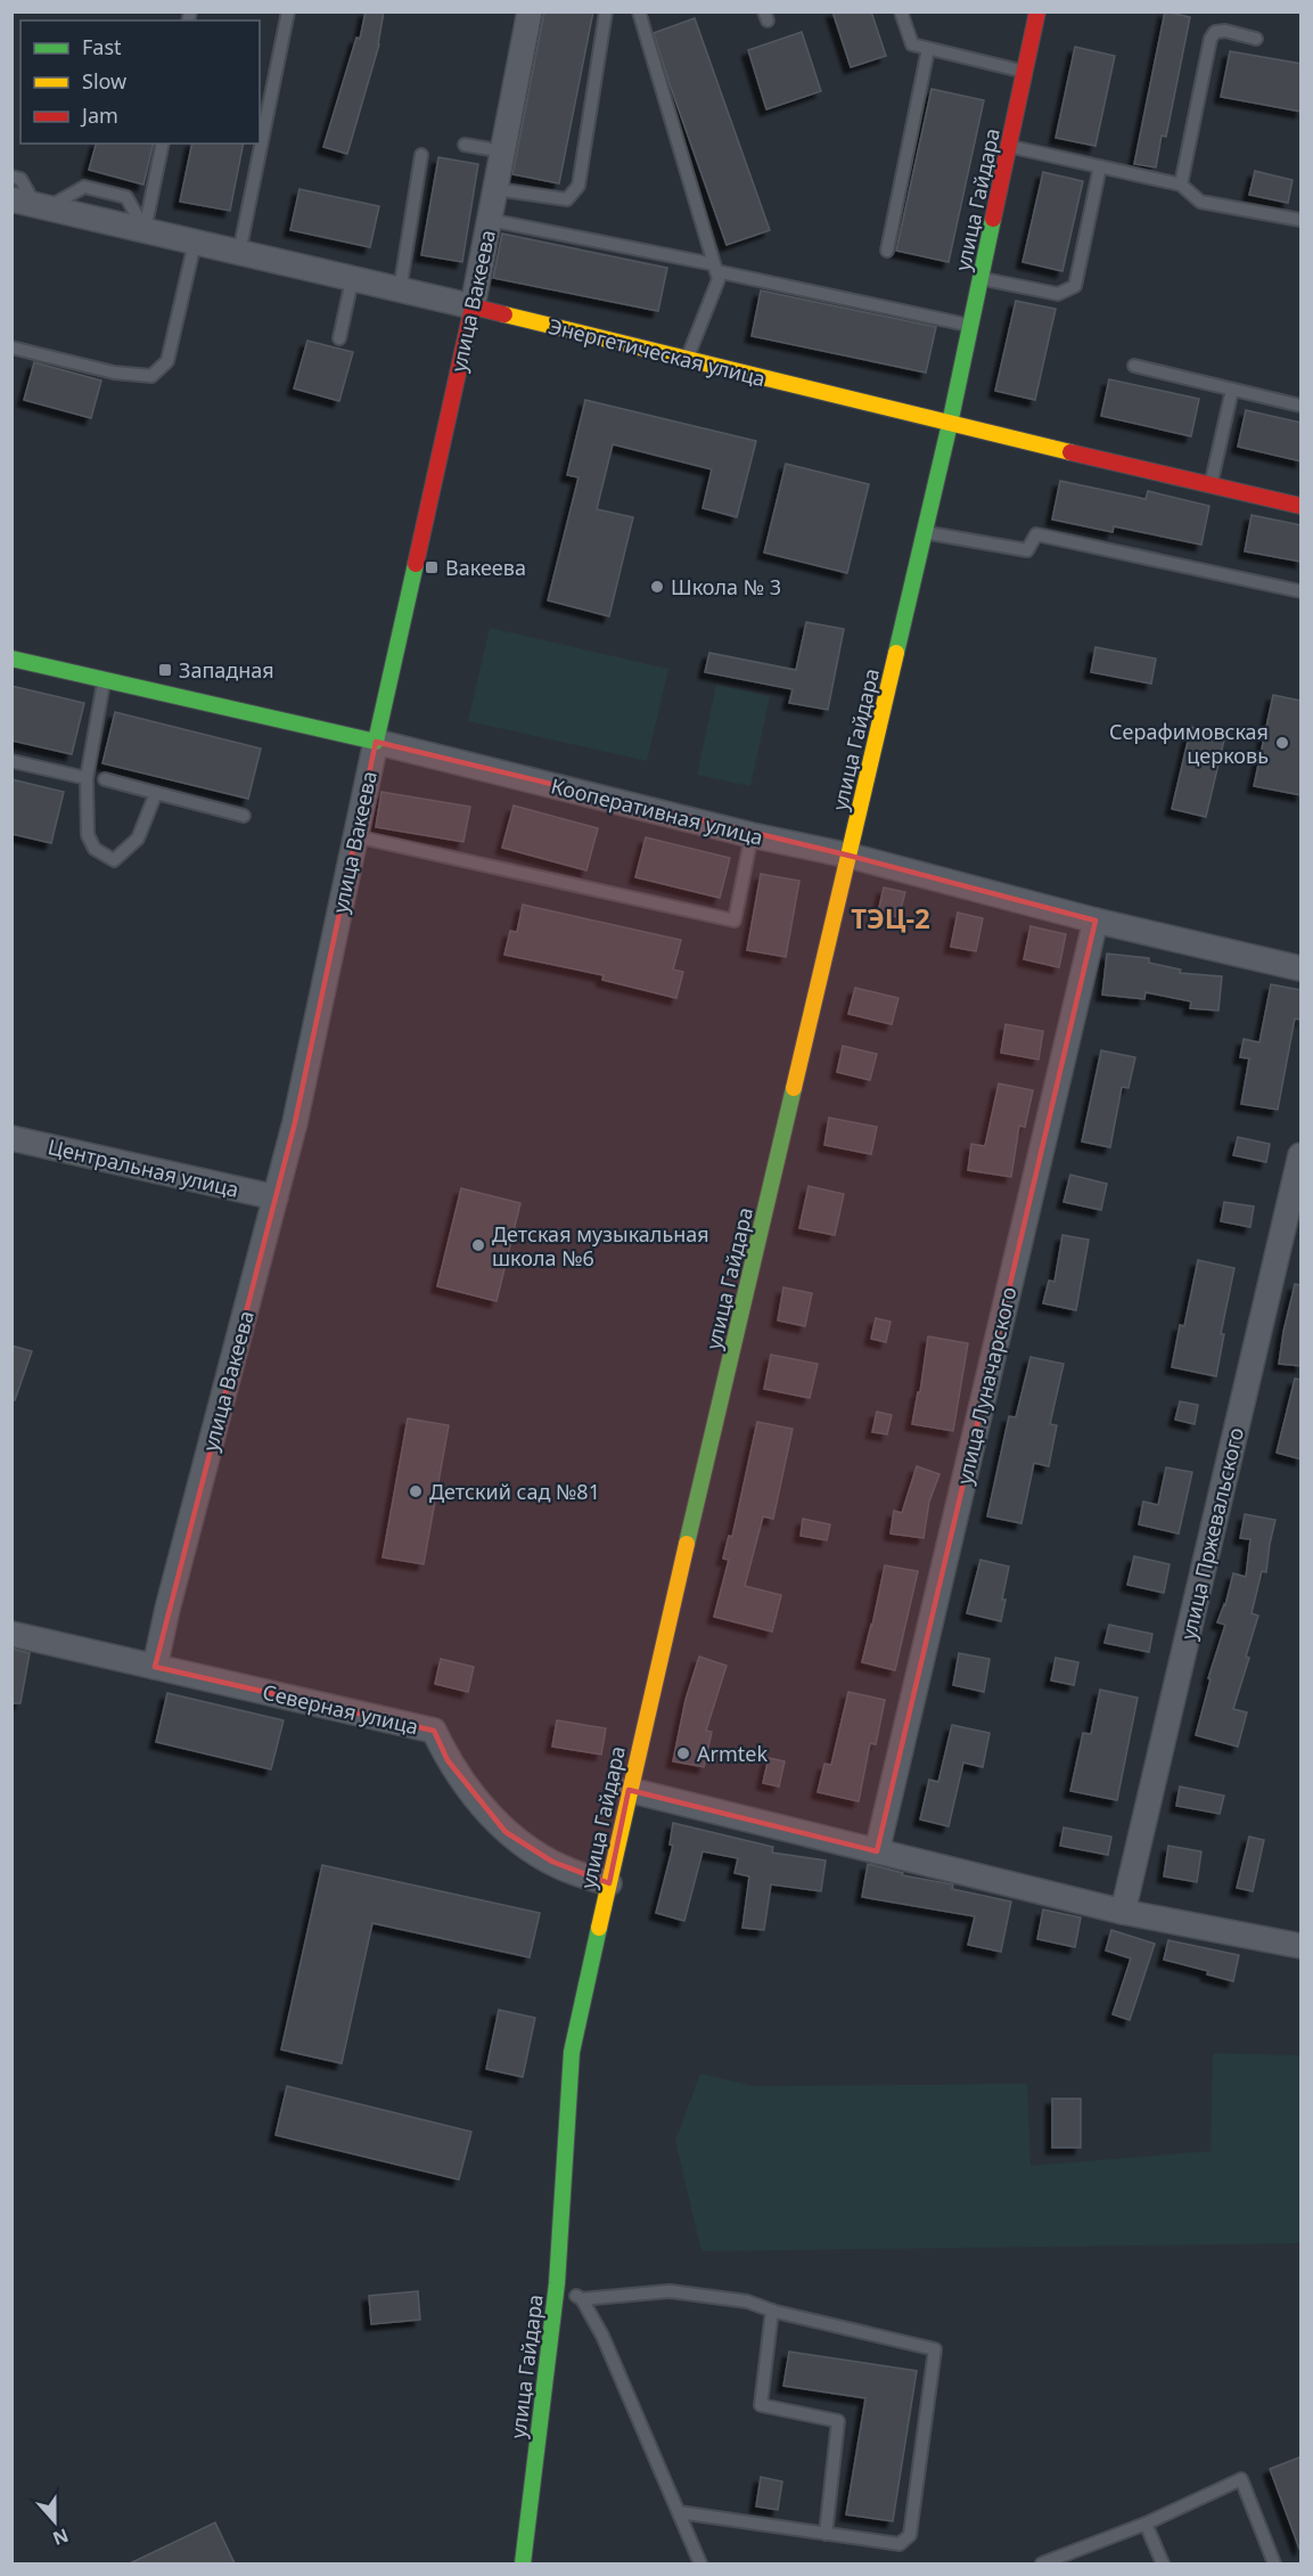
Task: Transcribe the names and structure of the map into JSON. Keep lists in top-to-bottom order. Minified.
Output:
{"streets":{"street":["улица Гайдара","улица Вакеева","Энергетическая улица","Кооперативная улица","Центральная улица","улица Луначарского","улица Пржевальского","Северная улица"]},"crossings":[["улица Гайдара","Энергетическая улица"],["улица Гайдара","Кооперативная улица"],["улица Гайдара","Северная улица"],["улица Вакеева","Энергетическая улица"],["улица Вакеева","Кооперативная улица"],["улица Вакеева","Центральная улица"],["улица Вакеева","Северная улица"],["Кооперативная улица","улица Луначарского"]],"districts":["ТЭЦ-2"],"places":{"transit":["Вакеева","Западная"],"other":["Школа № 3","Серафимовская церковь","Детская музыкальная школа №6","Детский сад №81","Armtek"]},"legend":["Fast","Slow","Jam"],"north":"bottom"}
